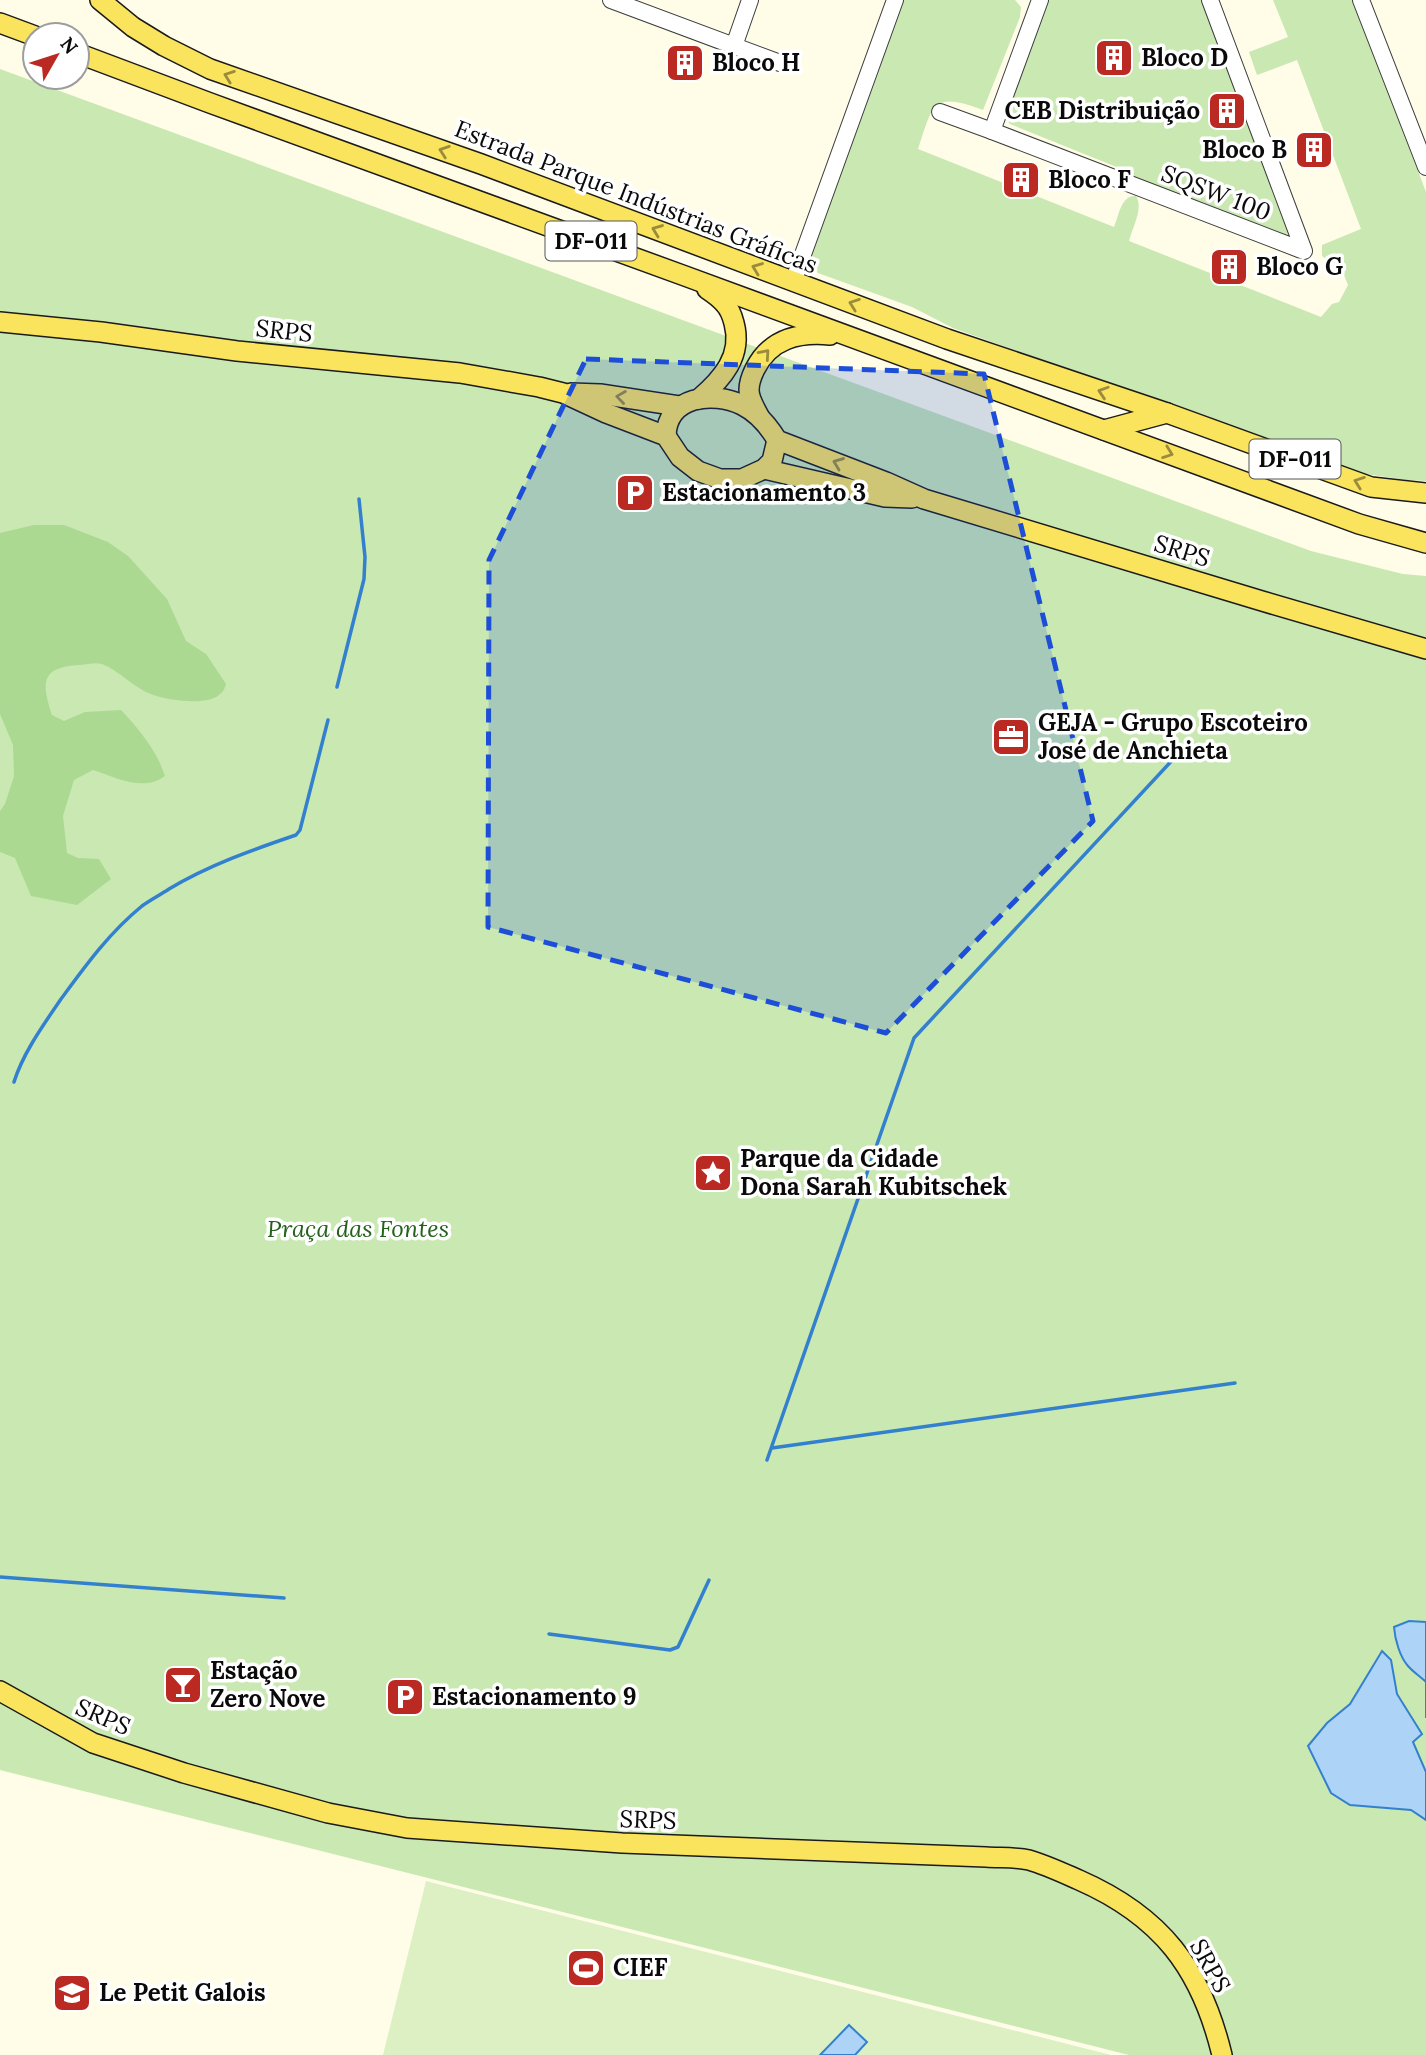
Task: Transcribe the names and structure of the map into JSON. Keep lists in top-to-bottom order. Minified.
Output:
{"streets":{"main road":["Estrada Parque Indústrias Gráficas","DF-011","SRPS"],"street":["SQSW 100"]},"parks":["Praça das Fontes"],"places":{"building":["Bloco D","Bloco H","CEB Distribuição","Bloco B","Bloco F","Bloco G"],"parking":["Estacionamento 3","Estacionamento 9"],"office":["GEJA - Grupo Escoteiro José de Anchieta"],"place":["Parque da Cidade Dona Sarah Kubitschek"],"bar":["Estação Zero Nove"],"sports":["CIEF"],"school or university":["Le Petit Galois"]},"north":"top right"}
